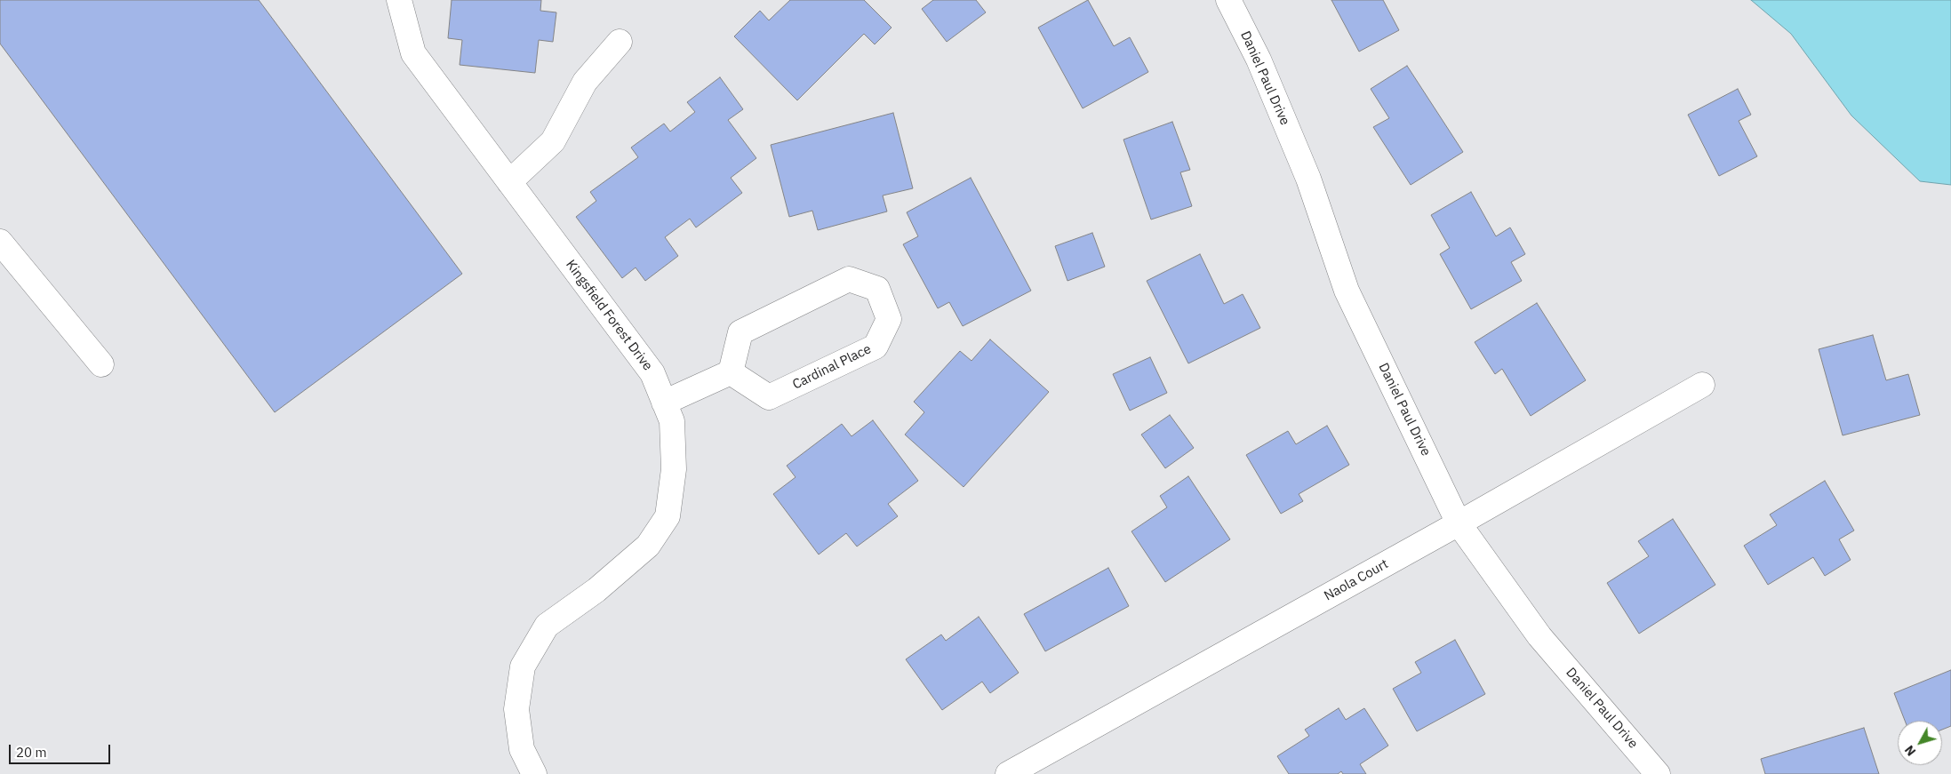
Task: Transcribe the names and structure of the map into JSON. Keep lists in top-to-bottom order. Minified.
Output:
{"streets":{"street":["Daniel Paul Drive","Kingsfield Forest Drive","Cardinal Place","Naola Court"]},"crossings":[["Daniel Paul Drive","Naola Court"]],"scale_bar":"20 m","north":"bottom left"}
